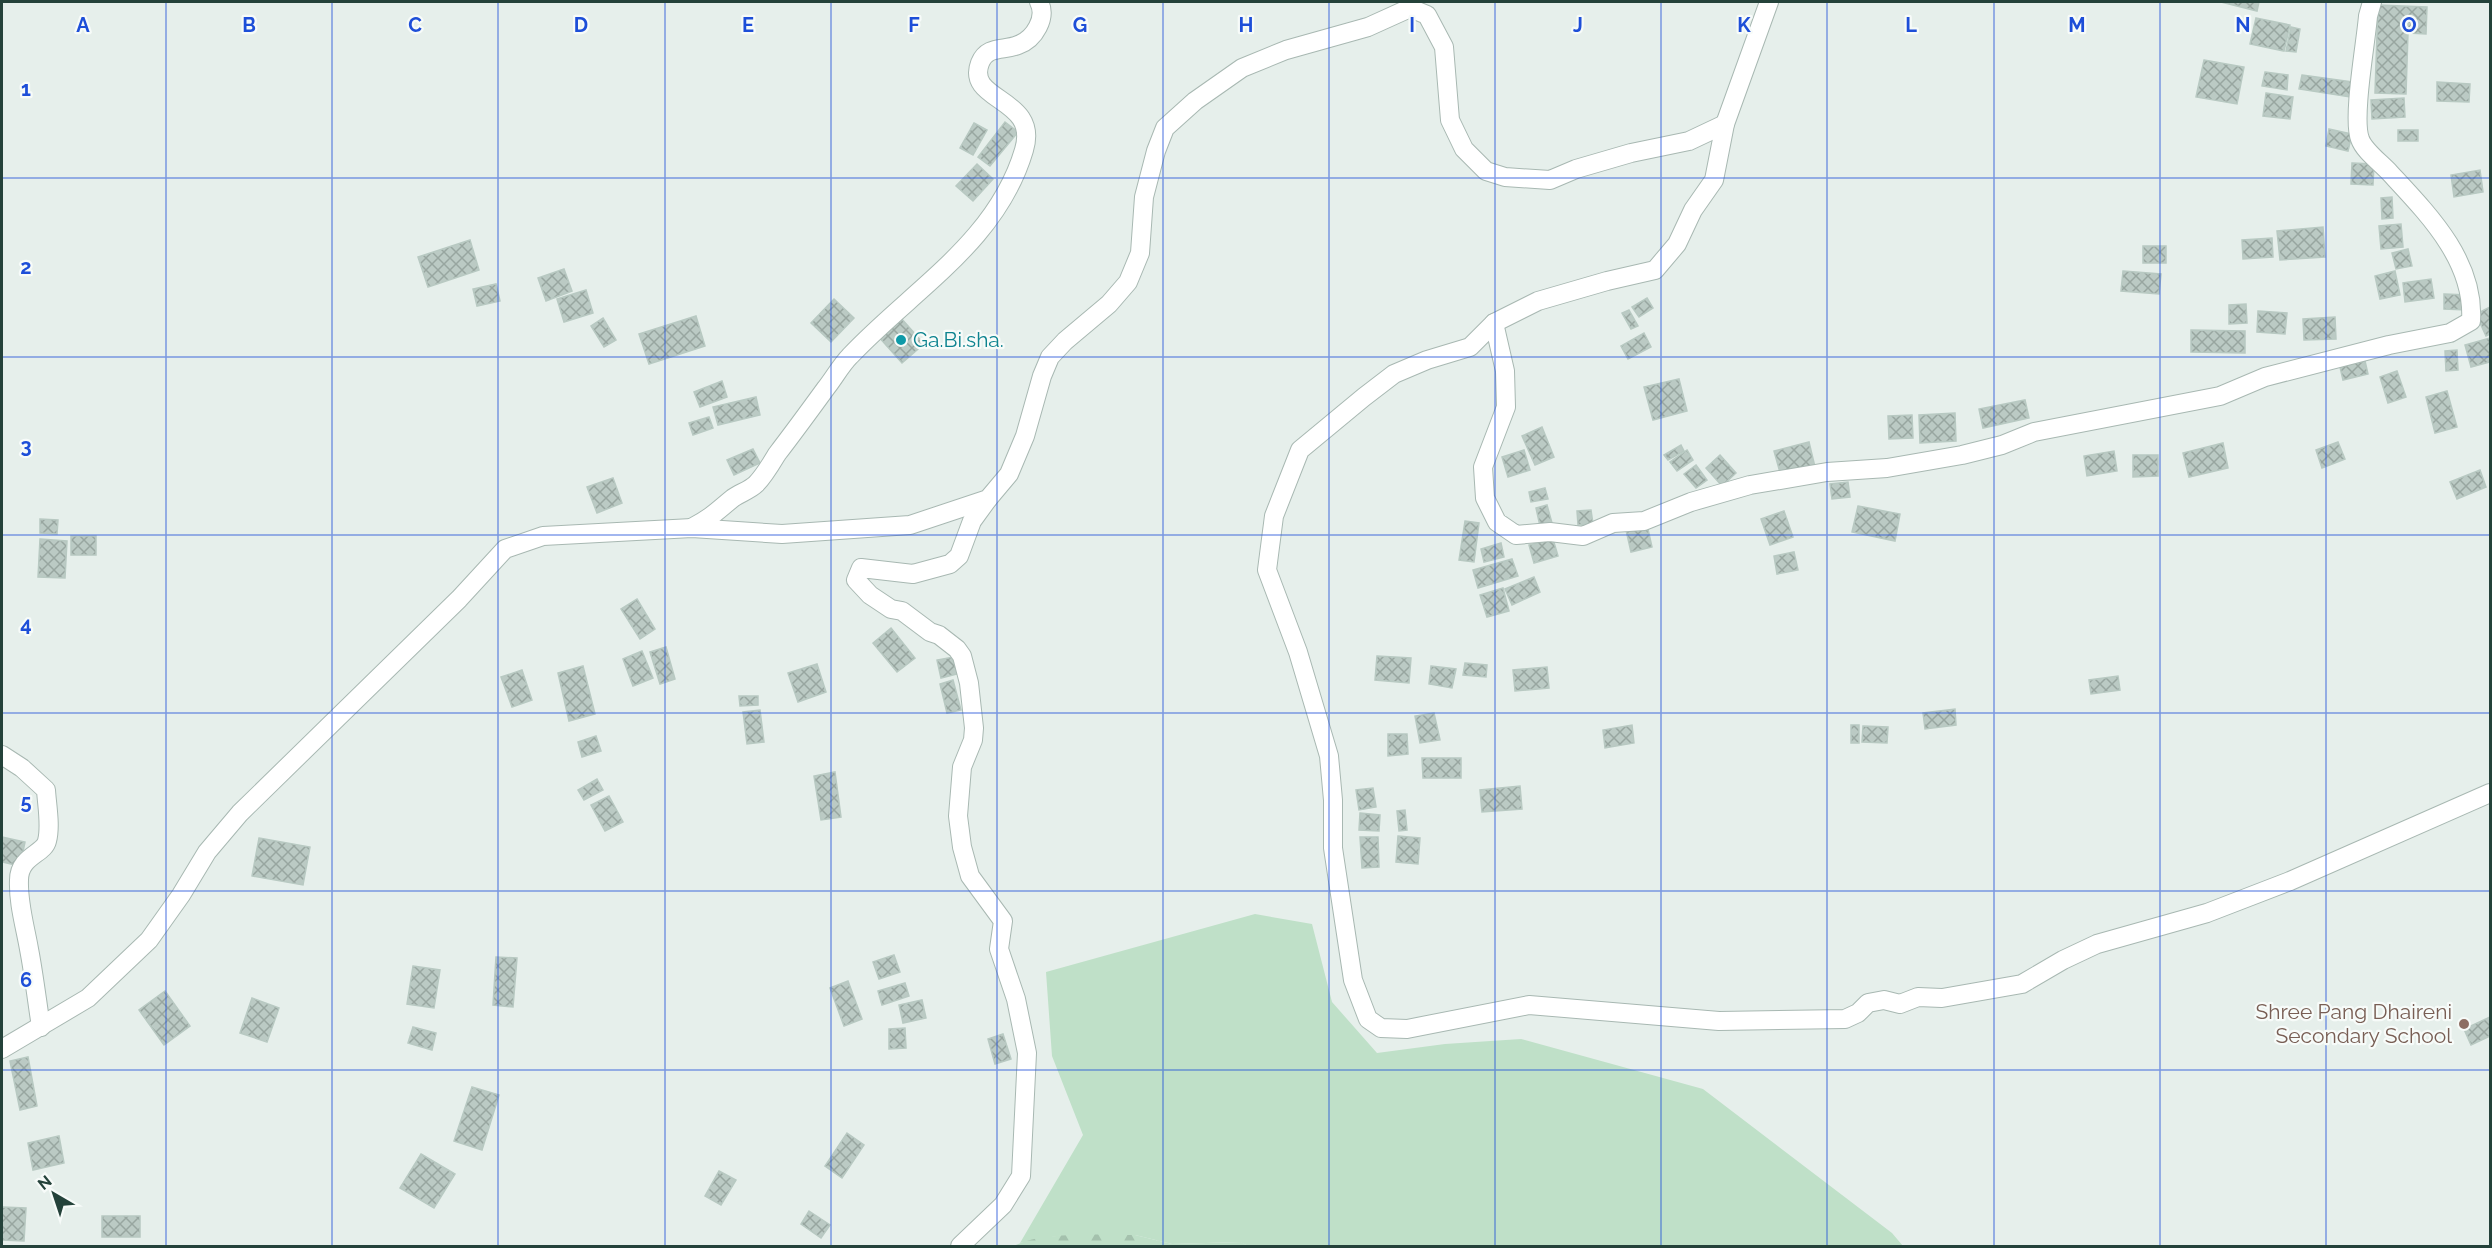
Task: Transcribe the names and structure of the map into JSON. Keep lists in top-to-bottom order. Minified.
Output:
{"places":["Ga.Bi.sha.","Shree Pang Dhaireni Secondary School"],"north":"top left","grid":{"columns":["A","B","C","D","E","F","G","H","I","J","K","L","M","N","O"],"rows":["1","2","3","4","5","6"]}}
